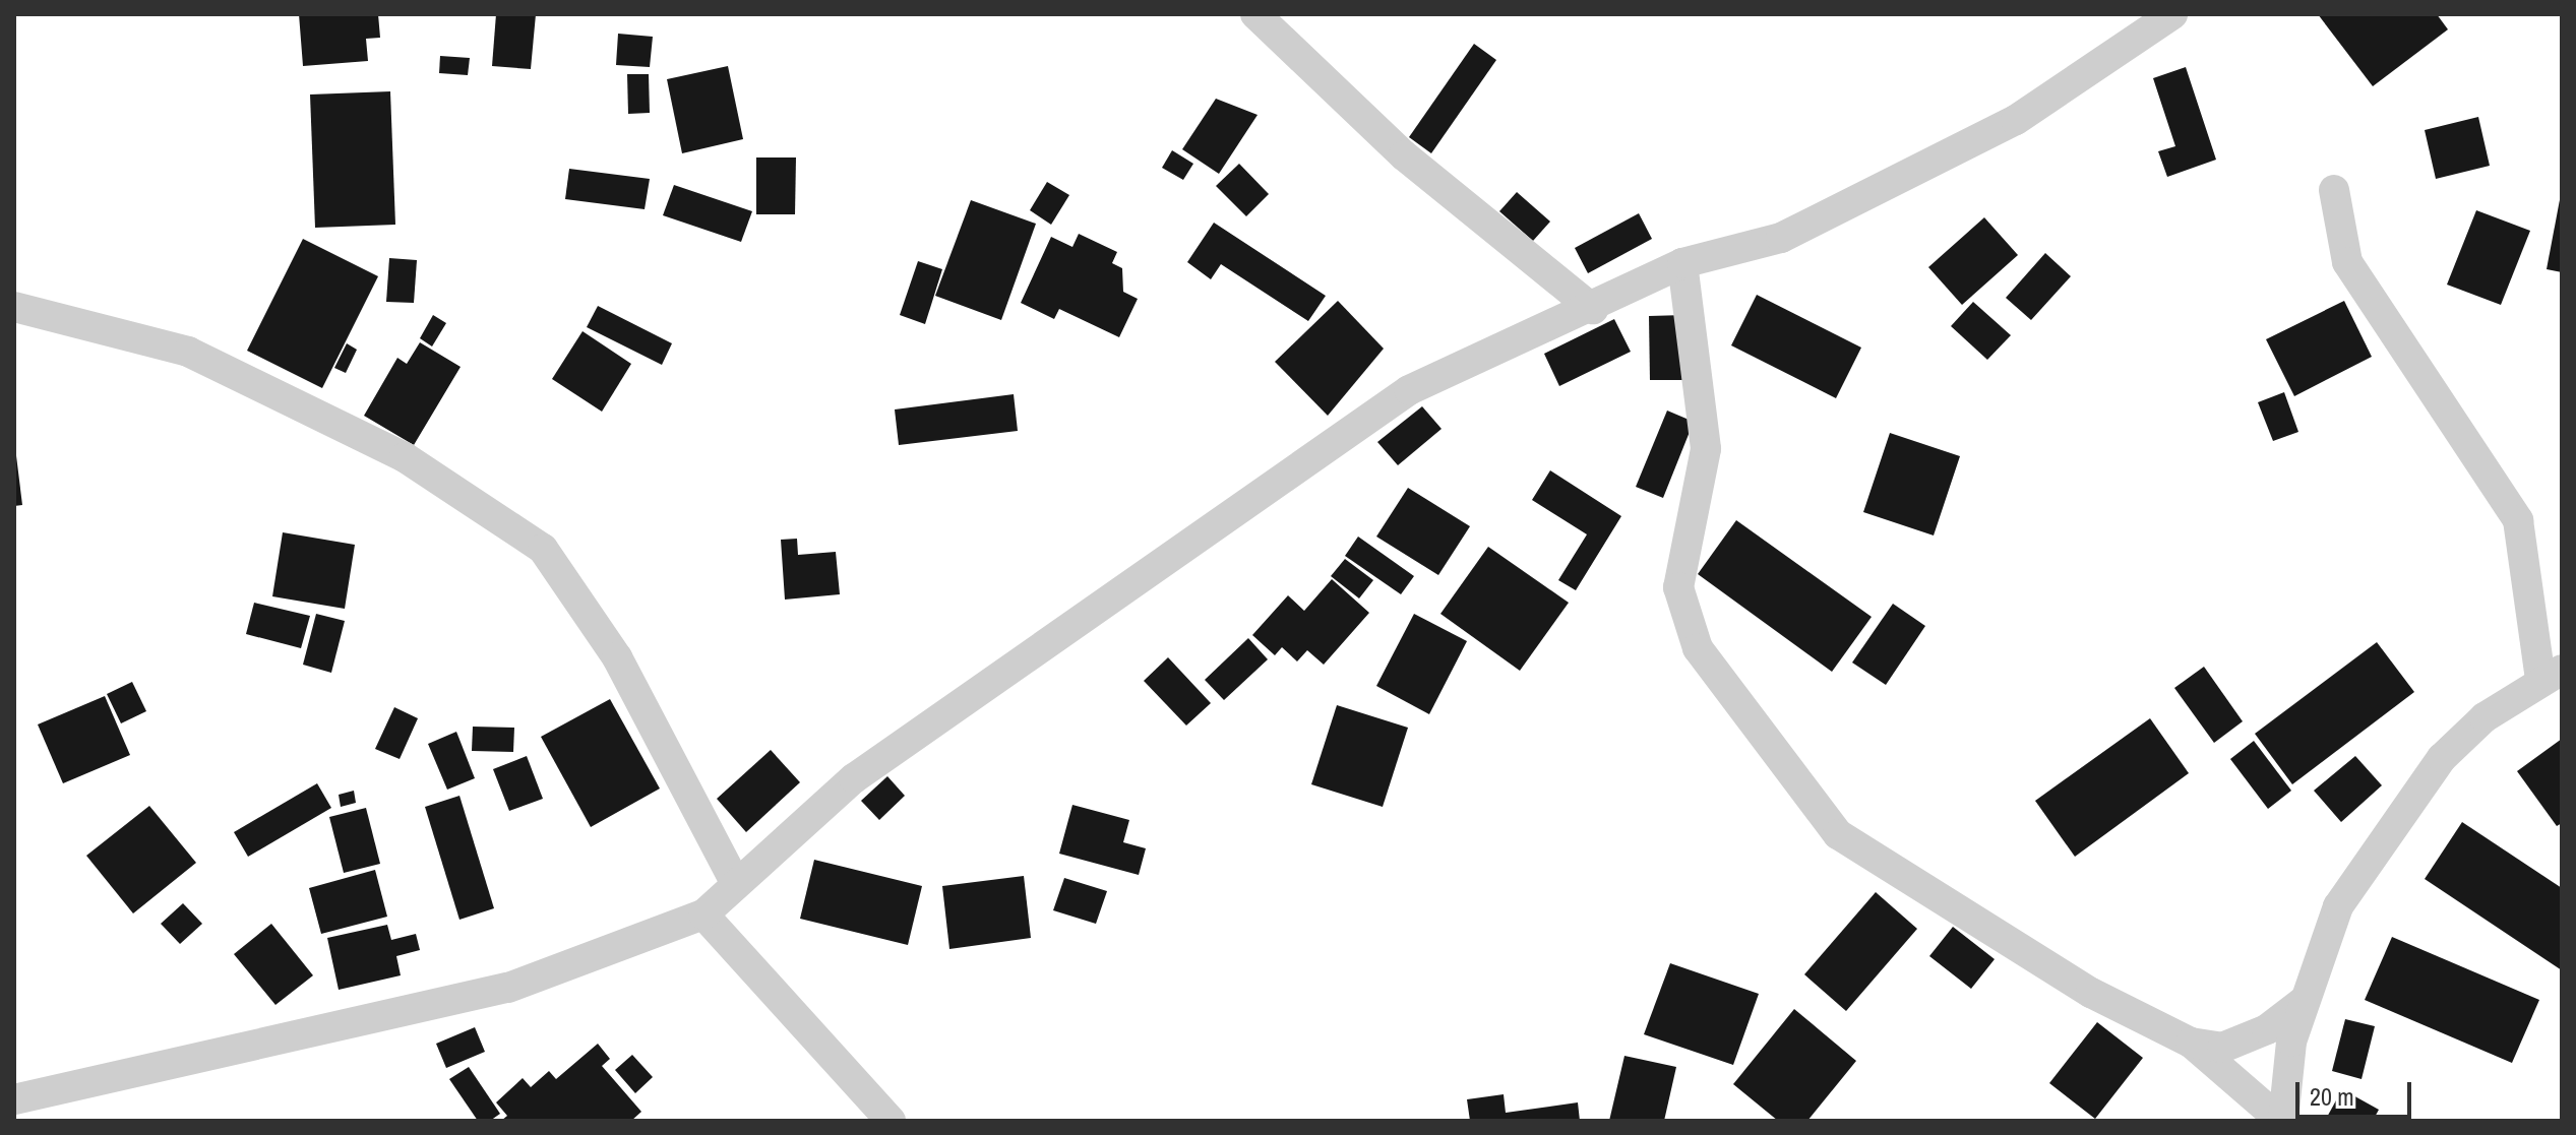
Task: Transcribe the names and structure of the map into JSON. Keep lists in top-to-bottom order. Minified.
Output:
{"scale_bar":"20 m"}
